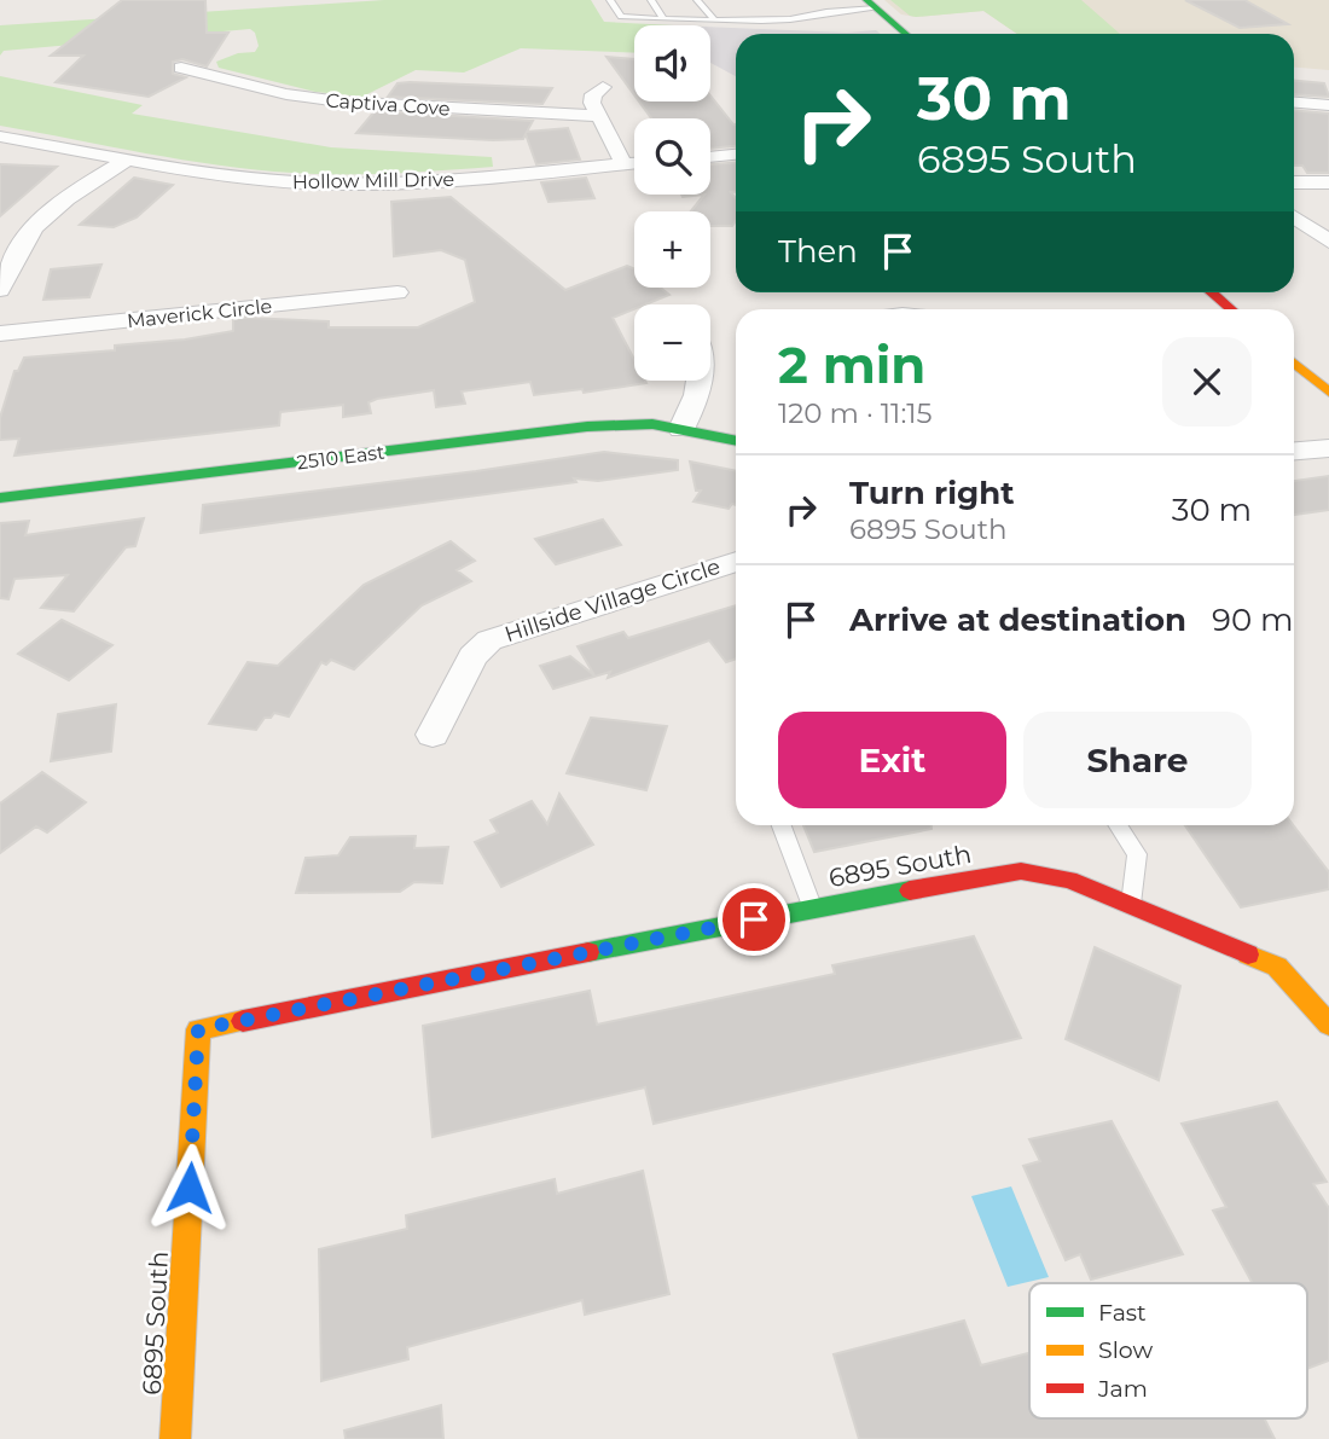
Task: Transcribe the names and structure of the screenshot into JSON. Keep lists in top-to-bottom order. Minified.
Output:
{"streets":{"street":["Captiva Cove","Hollow Mill Drive","Maverick Circle","2510 East","Hillside Village Circle","6895 South"]},"legend":["Fast","Slow","Jam"],"page":{"map_buttons":["+","−"],"turn":["30 m","6895 South"],"then":"Then","heading":["2 min","120 m · 11:15"],"list":[{"name":"Turn right","note":"6895 South","value":"30 m"},{"name":"Arrive at destination","value":"90 m"}],"buttons":["Exit","Share"]}}
